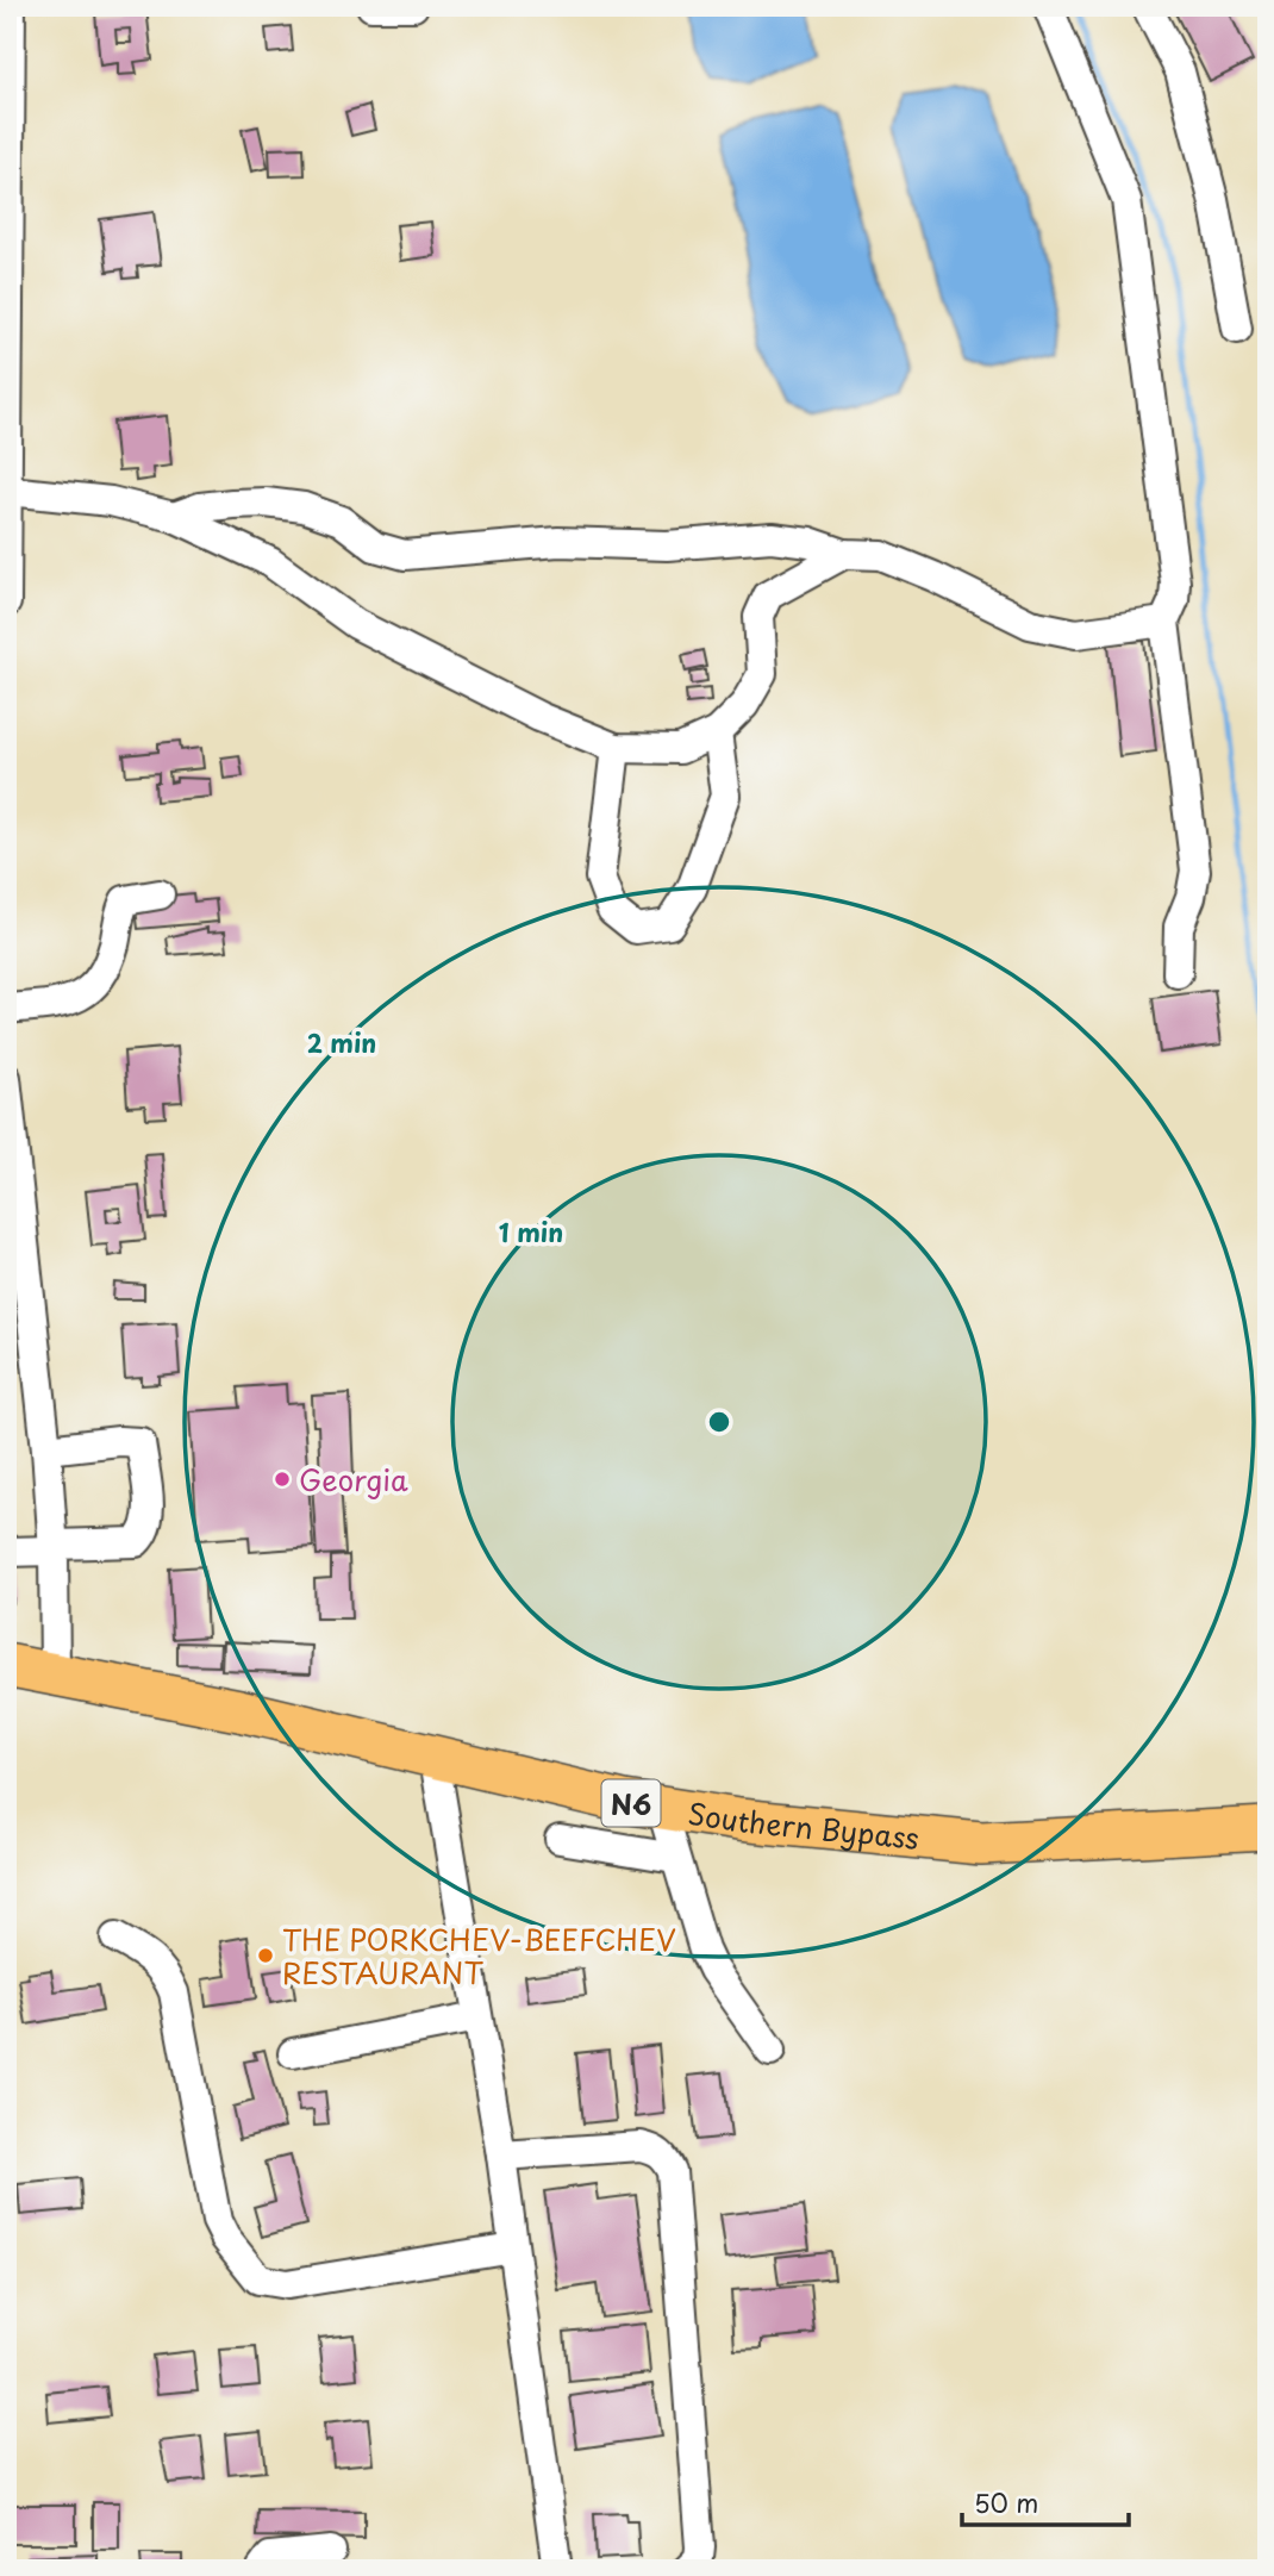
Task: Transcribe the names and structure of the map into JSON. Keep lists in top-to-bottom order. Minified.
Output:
{"streets":{"highway":["N6","Southern Bypass"]},"places":["Georgia","THE PORKCHEV-BEEFCHEV RESTAURANT"],"scale_bar":"50 m","rings":["2 min","1 min"]}
